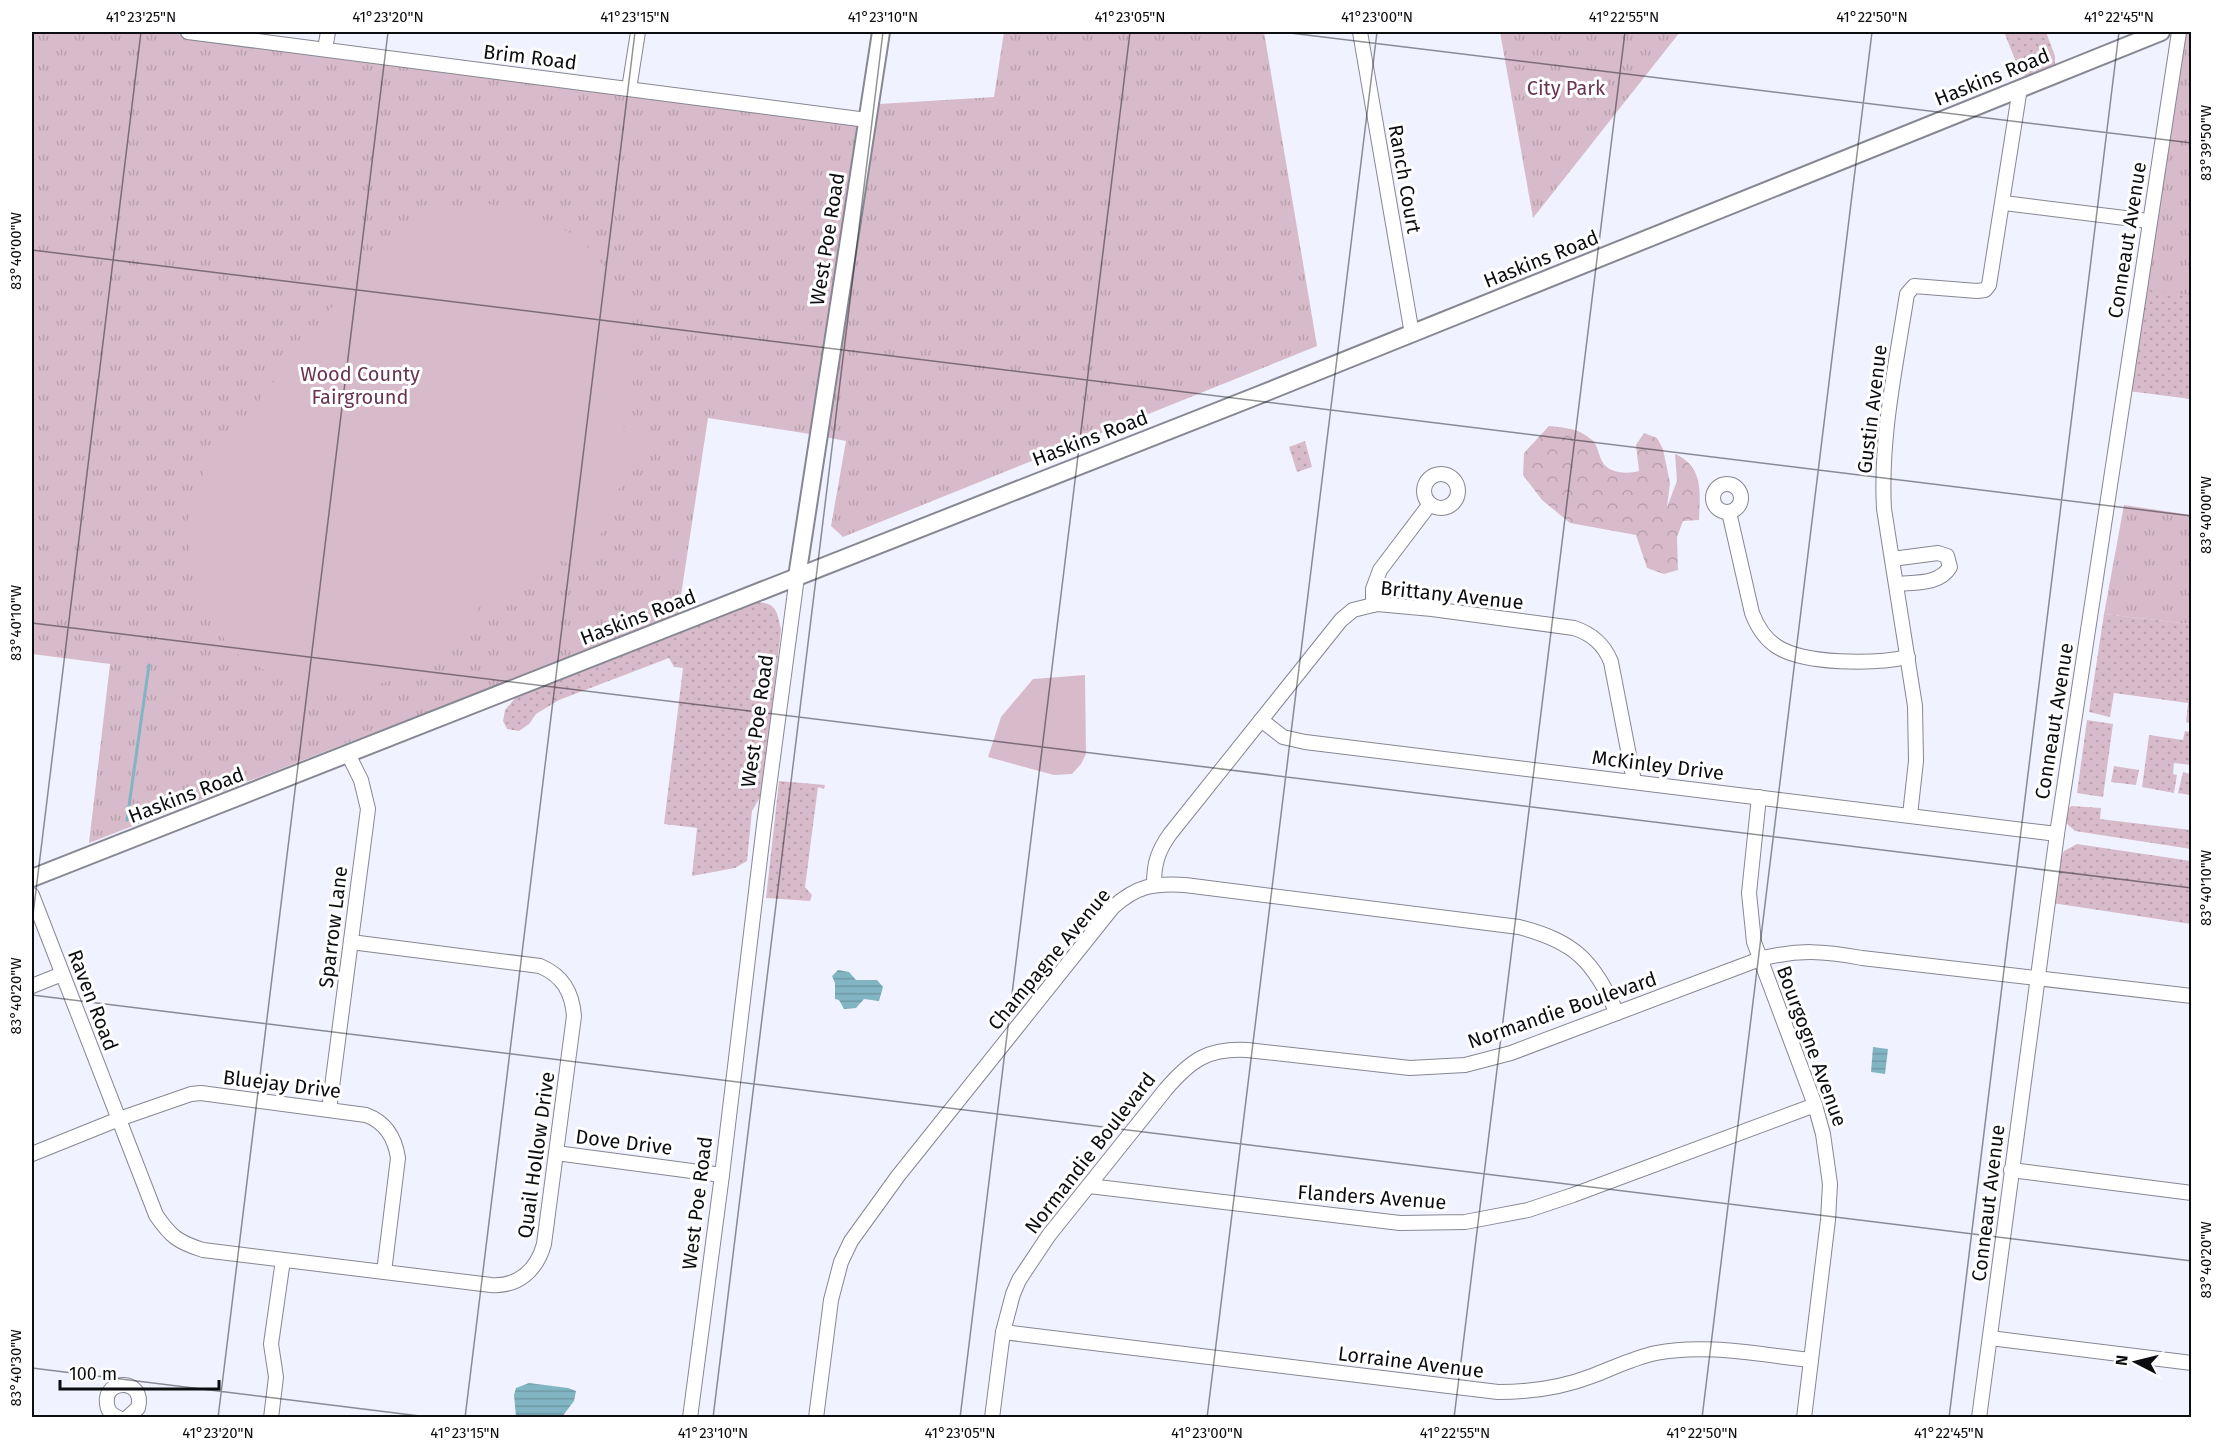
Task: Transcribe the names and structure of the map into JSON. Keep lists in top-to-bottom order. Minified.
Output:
{"streets":{"main road":["Haskins Road","West Poe Road"],"street":["Brim Road","Ranch Court","Conneaut Avenue","Gustin Avenue","Brittany Avenue","McKinley Drive","Sparrow Lane","Champagne Avenue","Raven Road","Normandie Boulevard","Bourgogne Avenue","Bluejay Drive","Dove Drive","Quail Hollow Drive","Flanders Avenue","Lorraine Avenue"]},"crossings":[["Brim Road","West Poe Road"],["Haskins Road","Ranch Court"],["Haskins Road","West Poe Road"],["Haskins Road","Gustin Avenue"],["Haskins Road","Sparrow Lane"],["West Poe Road","Dove Drive"],["Conneaut Avenue","McKinley Drive"],["Conneaut Avenue","Normandie Boulevard"],["Gustin Avenue","McKinley Drive"],["Brittany Avenue","McKinley Drive"],["Brittany Avenue","Champagne Avenue"],["McKinley Drive","Bourgogne Avenue"],["Sparrow Lane","Bluejay Drive"],["Sparrow Lane","Quail Hollow Drive"],["Champagne Avenue","Normandie Boulevard"],["Raven Road","Bluejay Drive"],["Raven Road","Quail Hollow Drive"],["Normandie Boulevard","Bourgogne Avenue"],["Normandie Boulevard","Flanders Avenue"],["Normandie Boulevard","Lorraine Avenue"],["Bourgogne Avenue","Flanders Avenue"],["Bourgogne Avenue","Lorraine Avenue"],["Bluejay Drive","Quail Hollow Drive"],["Dove Drive","Quail Hollow Drive"]],"parks":["City Park","Wood County Fairground"],"scale_bar":"100 m","north":"left","coordinates":["41°23'25\"N","41°23'20\"N","41°23'15\"N","41°23'10\"N","41°23'05\"N","41°23'00\"N","41°22'55\"N","41°22'50\"N","41°22'45\"N","83°39'50\"W","83°40'00\"W","83°40'10\"W","83°40'20\"W","83°40'30\"W"]}
